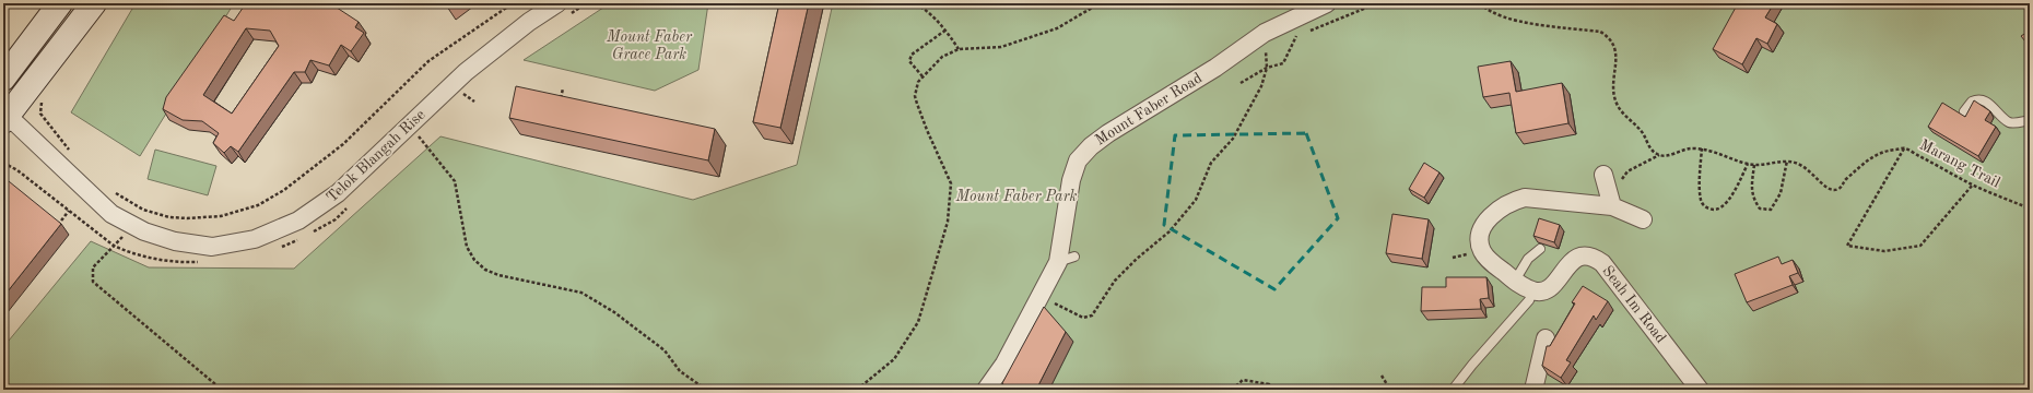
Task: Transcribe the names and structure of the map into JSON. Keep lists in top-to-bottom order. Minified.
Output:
{"streets":{"street":["Mount Faber Road","Telok Blangah Rise","Seah Im Road"],"path":["Marang Trail"]},"parks":["Mount Faber Grace Park","Mount Faber Park"]}
